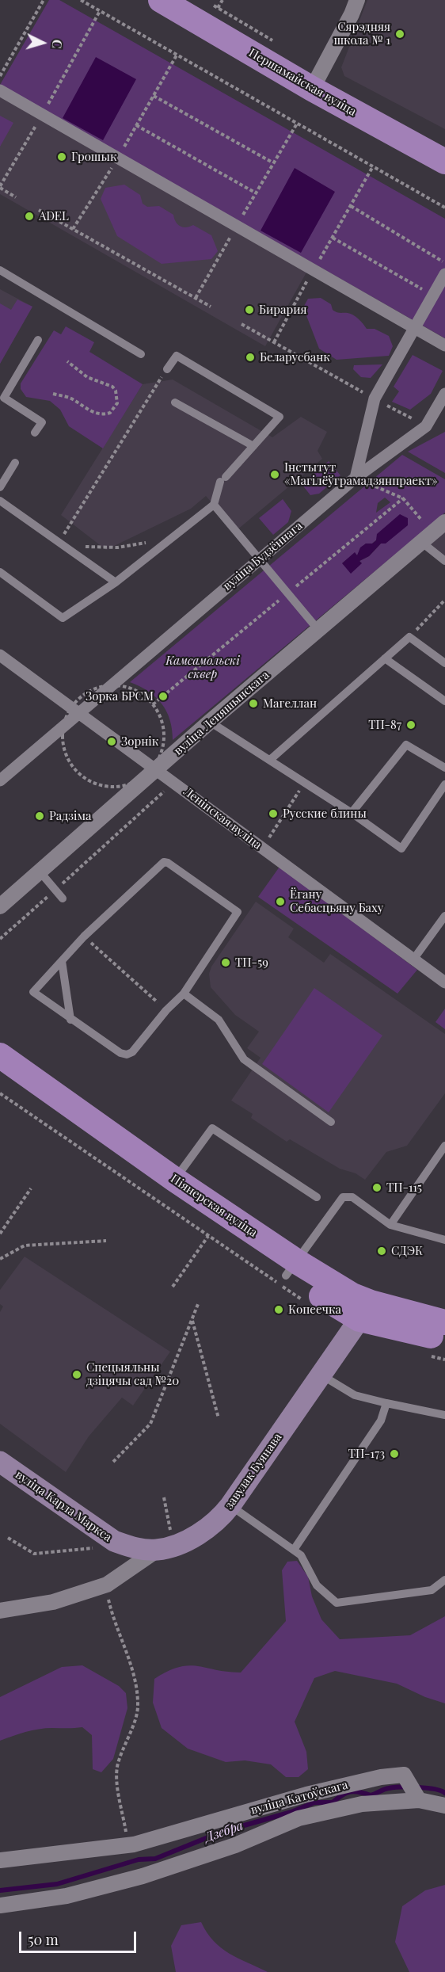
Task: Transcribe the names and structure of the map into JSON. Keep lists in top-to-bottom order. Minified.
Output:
{"streets":{"main road":["Першамайская вуліца","Піянерская вуліца","завулак Буянава","вуліца Карла Маркса"],"street":["вуліца Будзённага","вуліца Лепяшынскага","Ленінская вуліца","вуліца Катоўскага"]},"crossings":[["вуліца Будзённага","Ленінская вуліца"],["вуліца Лепяшынскага","Ленінская вуліца"],["Піянерская вуліца","завулак Буянава"],["завулак Буянава","вуліца Карла Маркса"]],"water":["Дзебра"],"parks":["Камсамольскі сквер"],"places":["Сярэдняя школа № 1","Грошык","ADEL","Бирария","Беларусбанк","Інстытут «Магілёўграмадзянпраект»","Зорка БРСМ","Магеллан","ТП-87","Зорнік","Русские блины","Радзіма","Ёгану Себасцьяну Баху","ТП-59","ТП-115","СДЭК","Копеечка","Спецыяльны дзіцячы сад №20","ТП-173"],"scale_bar":"50 m","north":"right"}
